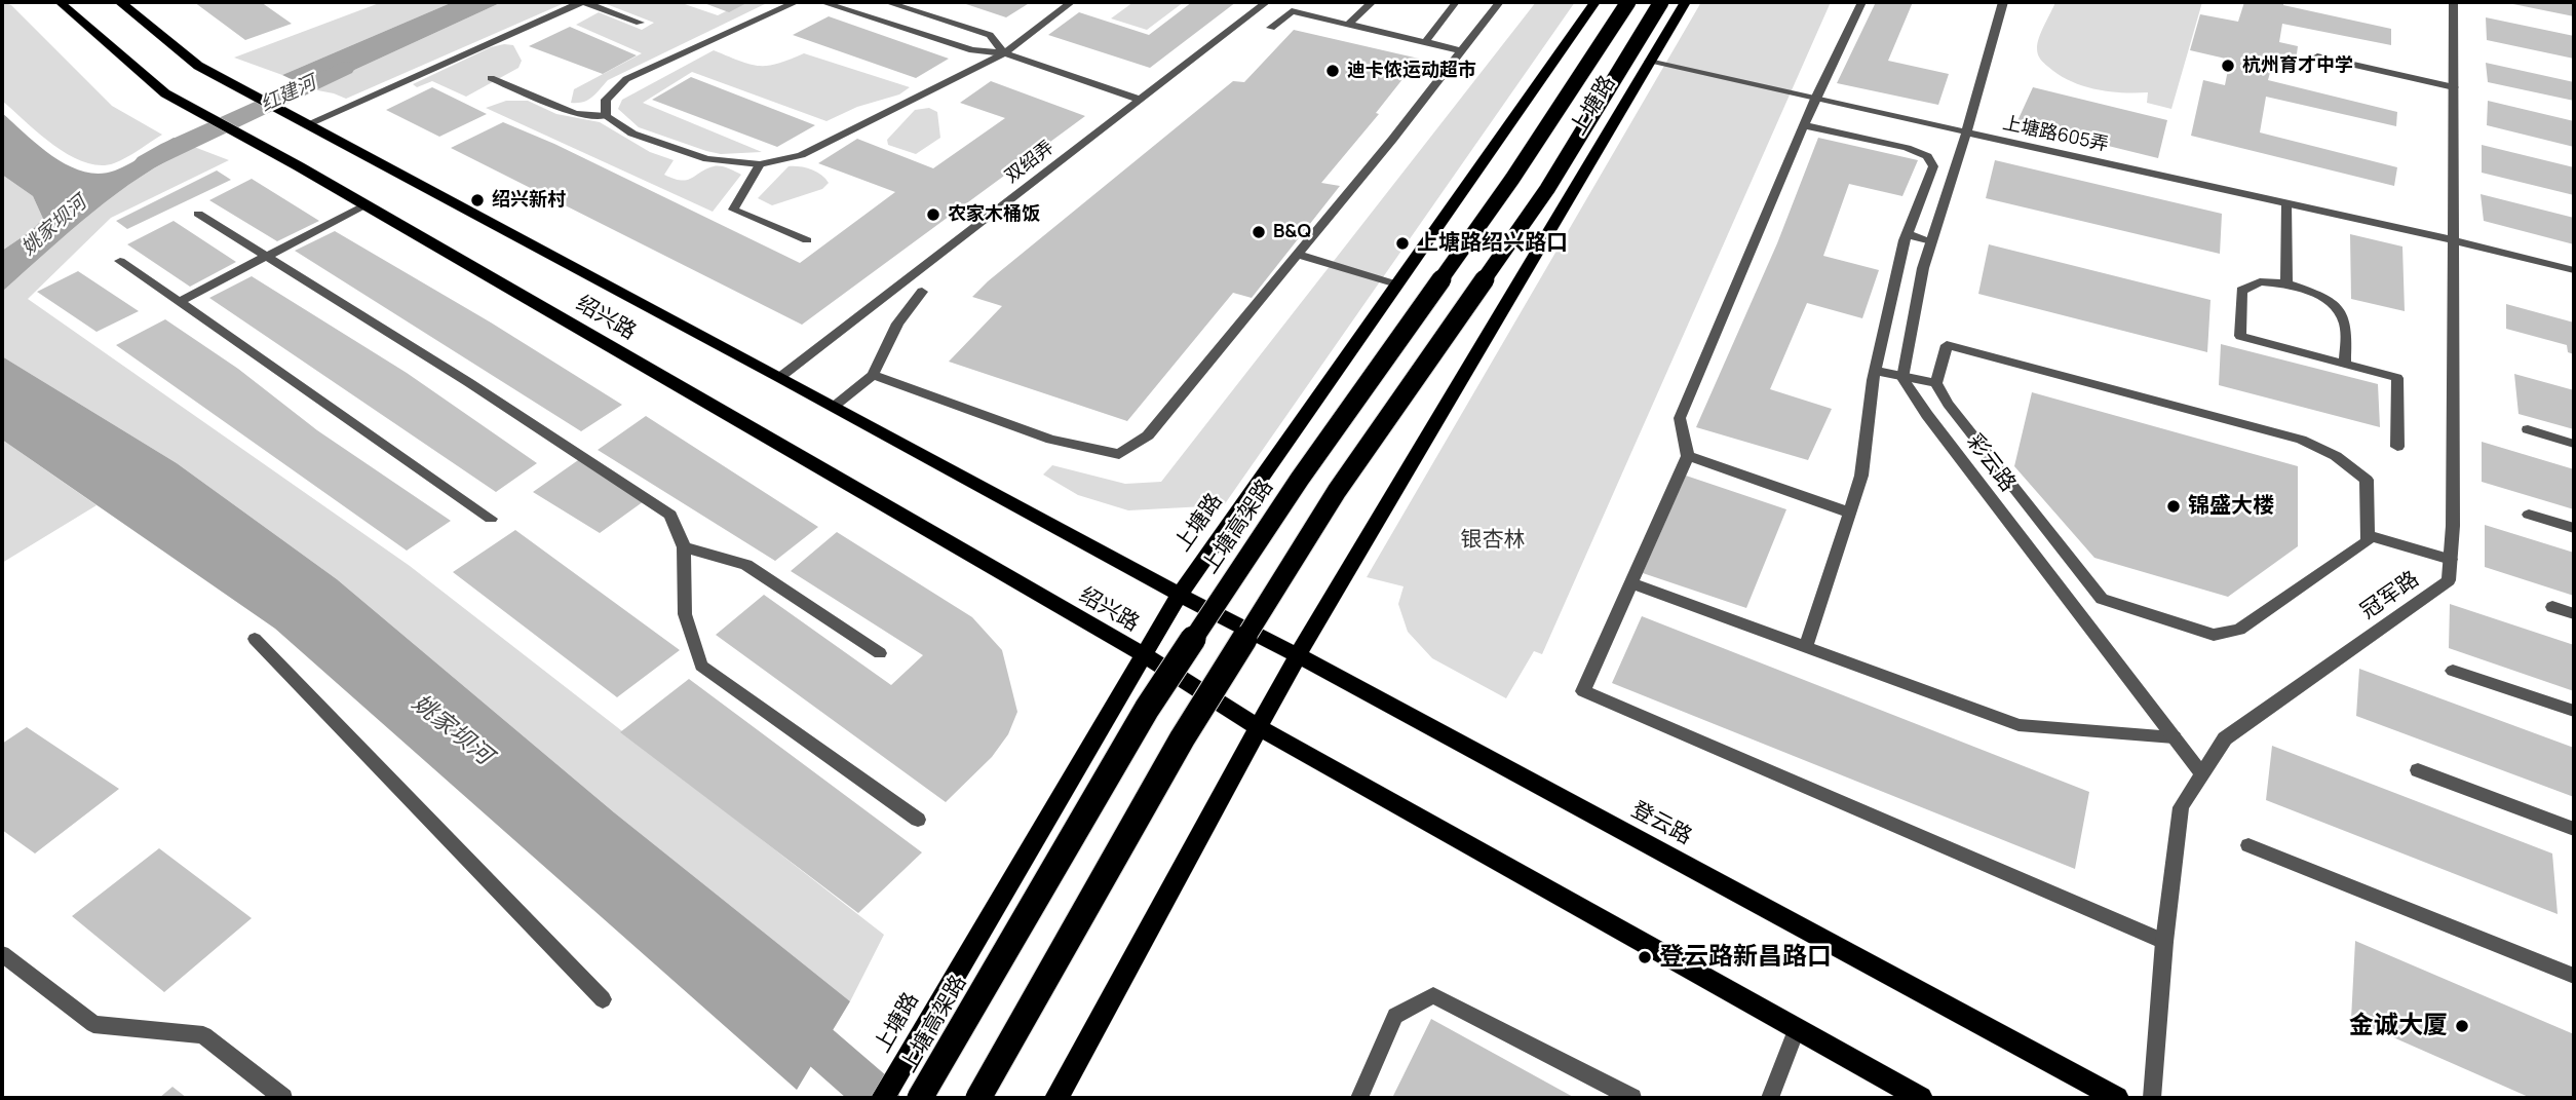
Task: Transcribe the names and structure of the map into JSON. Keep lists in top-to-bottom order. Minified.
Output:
{"streets":{"highway":["上塘高架路"],"main road":["上塘路","绍兴路","登云路"],"street":["上塘路605弄","双绍弄","彩云路","冠军路"]},"crossings":[["上塘路","上塘路605弄"],["上塘路","绍兴路"],["上塘路","登云路"],["上塘路605弄","冠军路"],["双绍弄","绍兴路"],["绍兴路","登云路"],["彩云路","冠军路"]],"water":["红建河","姚家坝河"],"parks":["银杏林"],"places":["杭州育才中学","迪卡侬运动超市","绍兴新村","农家木桶饭","B&Q","上塘路绍兴路口","锦盛大楼","登云路新昌路口","金诚大厦"]}
